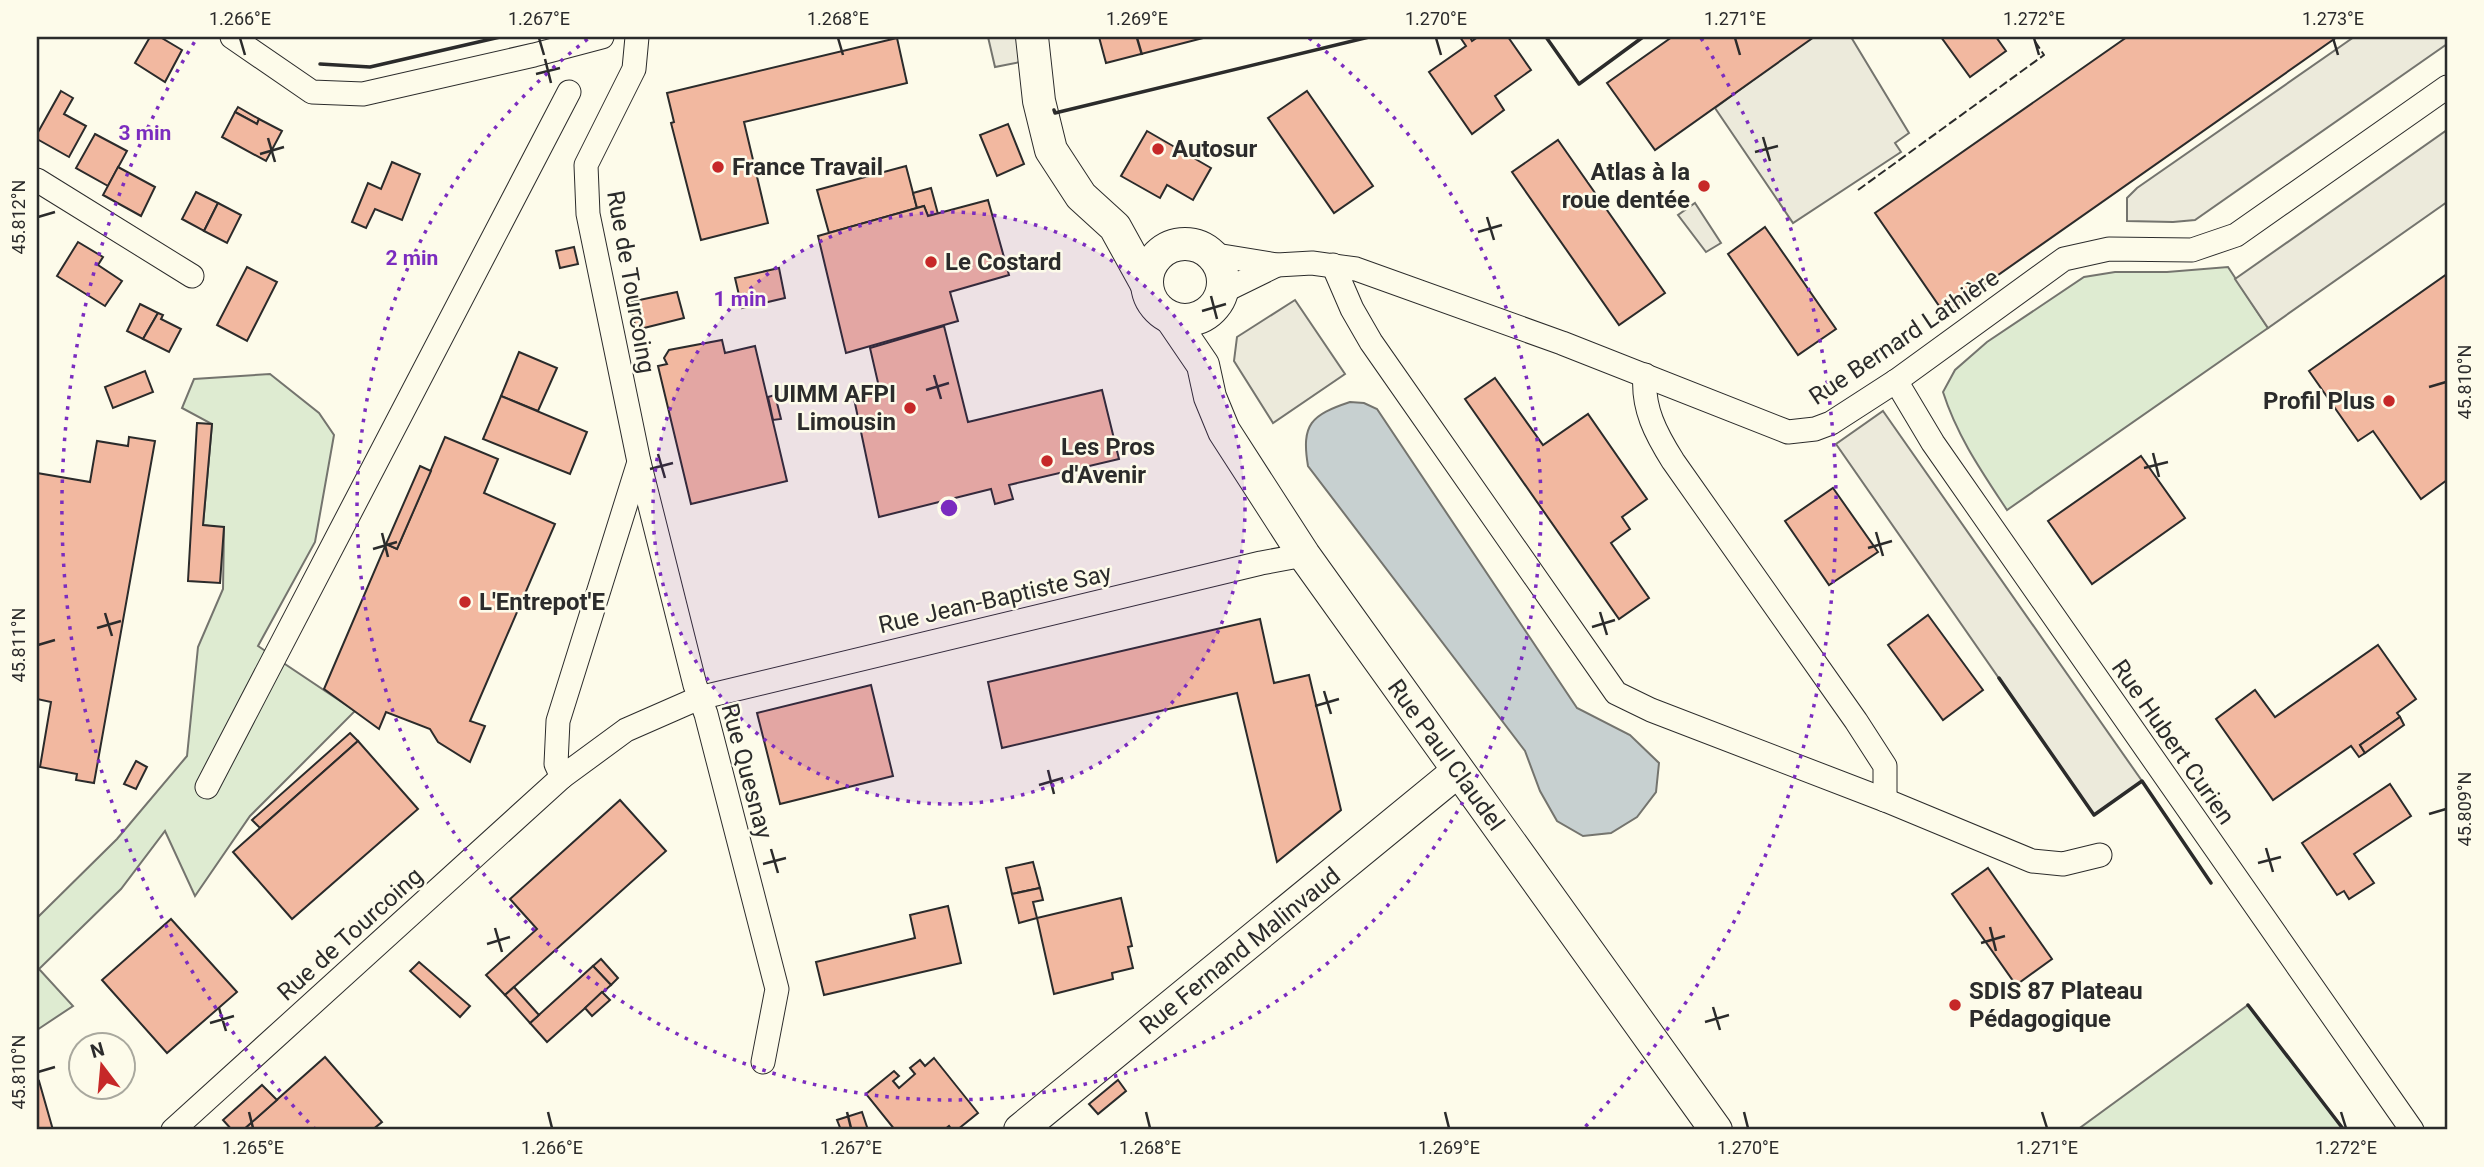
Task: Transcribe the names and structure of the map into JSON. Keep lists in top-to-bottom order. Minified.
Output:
{"streets":{"street":["Rue de Tourcoing","Rue Bernard Lathière","Rue Jean-Baptiste Say","Rue Hubert Curien","Rue Paul Claudel","Rue Quesnay","Rue Fernand Malinvaud"]},"crossings":[["Rue de Tourcoing","Rue Jean-Baptiste Say"],["Rue de Tourcoing","Rue Quesnay"],["Rue Bernard Lathière","Rue Hubert Curien"],["Rue Bernard Lathière","Rue Paul Claudel"],["Rue Jean-Baptiste Say","Rue Paul Claudel"],["Rue Jean-Baptiste Say","Rue Quesnay"],["Rue Paul Claudel","Rue Fernand Malinvaud"]],"places":["Autosur","France Travail","Atlas à la roue dentée","Le Costard","Profil Plus","UIMM AFPI Limousin","Les Pros d'Avenir","L'Entrepot'E","SDIS 87 Plateau Pédagogique"],"north":"top","coordinates":["1.266°E","1.267°E","1.268°E","1.269°E","1.270°E","1.271°E","1.272°E","1.273°E","45.812°N","45.810°N","45.811°N","45.809°N","1.265°E"],"rings":["3 min","2 min","1 min"]}
